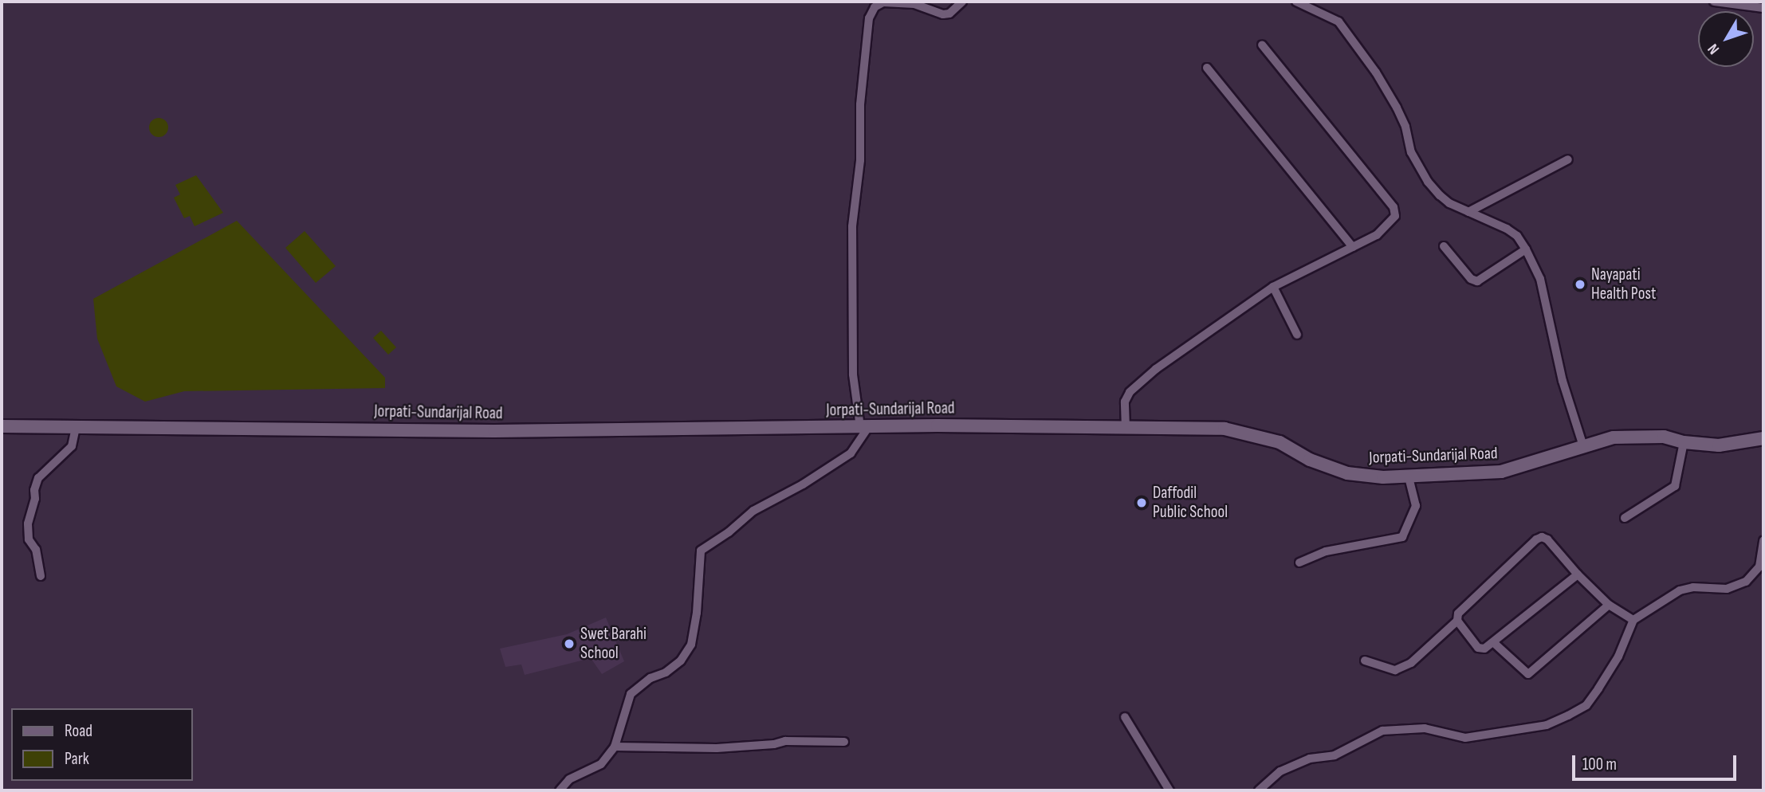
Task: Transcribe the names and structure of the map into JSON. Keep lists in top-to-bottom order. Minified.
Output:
{"streets":{"main road":["Jorpati-Sundarijal Road"]},"places":["Nayapati Health Post","Daffodil Public School","Swet Barahi School"],"legend":["Road","Park"],"scale_bar":"100 m","north":"bottom left"}
